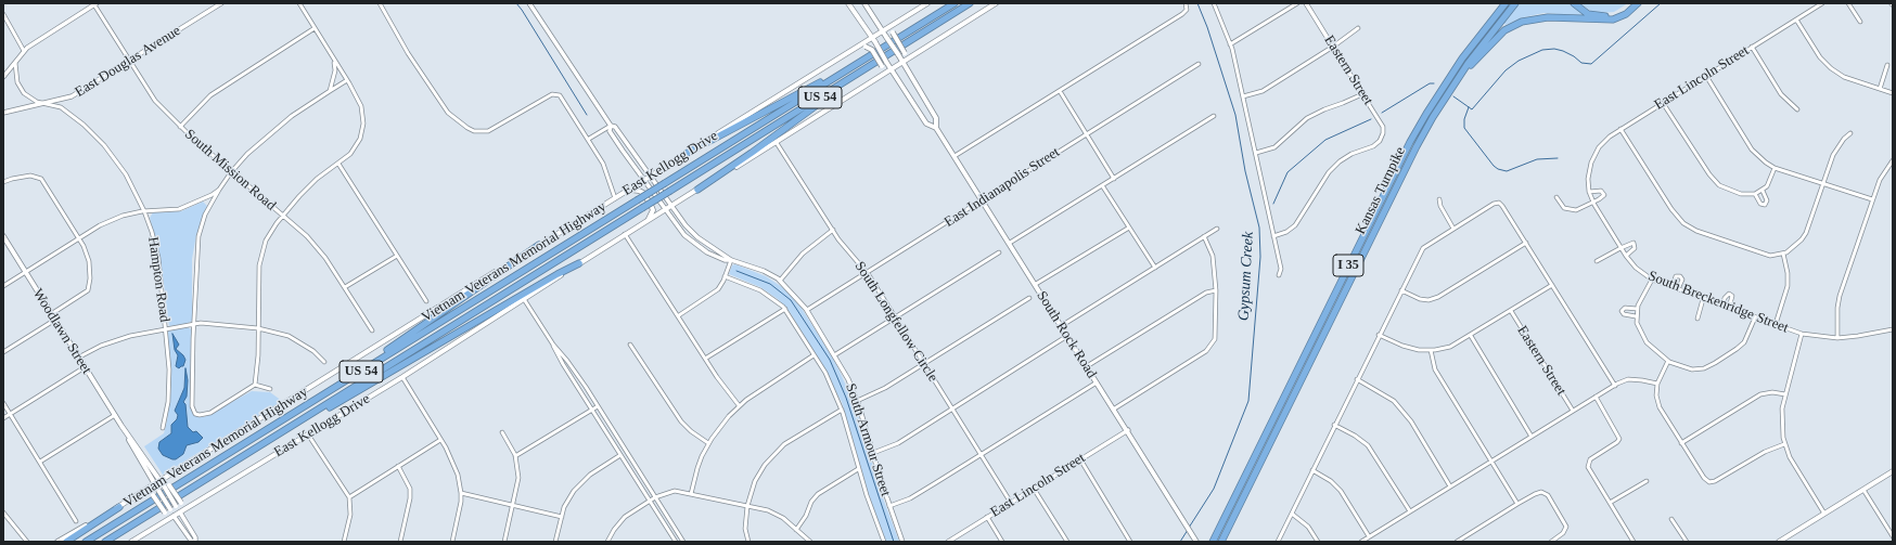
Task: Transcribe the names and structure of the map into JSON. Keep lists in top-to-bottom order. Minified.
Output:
{"streets":{"highway":["US 54","Kansas Turnpike","Vietnam Veterans Memorial Highway","I 35"],"main road":["East Kellogg Drive","Woodlawn Street","South Rock Road"],"street":["East Douglas Avenue","Eastern Street","East Lincoln Street","South Mission Road","East Indianapolis Street","Hampton Road","South Breckenridge Street","South Longfellow Circle","South Armour Street"]},"crossings":[["East Douglas Avenue","South Mission Road"],["East Douglas Avenue","Hampton Road"],["East Lincoln Street","South Breckenridge Street"],["East Lincoln Street","South Longfellow Circle"],["East Lincoln Street","South Rock Road"],["East Kellogg Drive","South Longfellow Circle"],["East Kellogg Drive","Woodlawn Street"],["East Kellogg Drive","South Rock Road"],["East Kellogg Drive","South Armour Street"],["East Indianapolis Street","South Longfellow Circle"],["East Indianapolis Street","South Rock Road"],["East Indianapolis Street","South Armour Street"]],"water":["Gypsum Creek"]}
